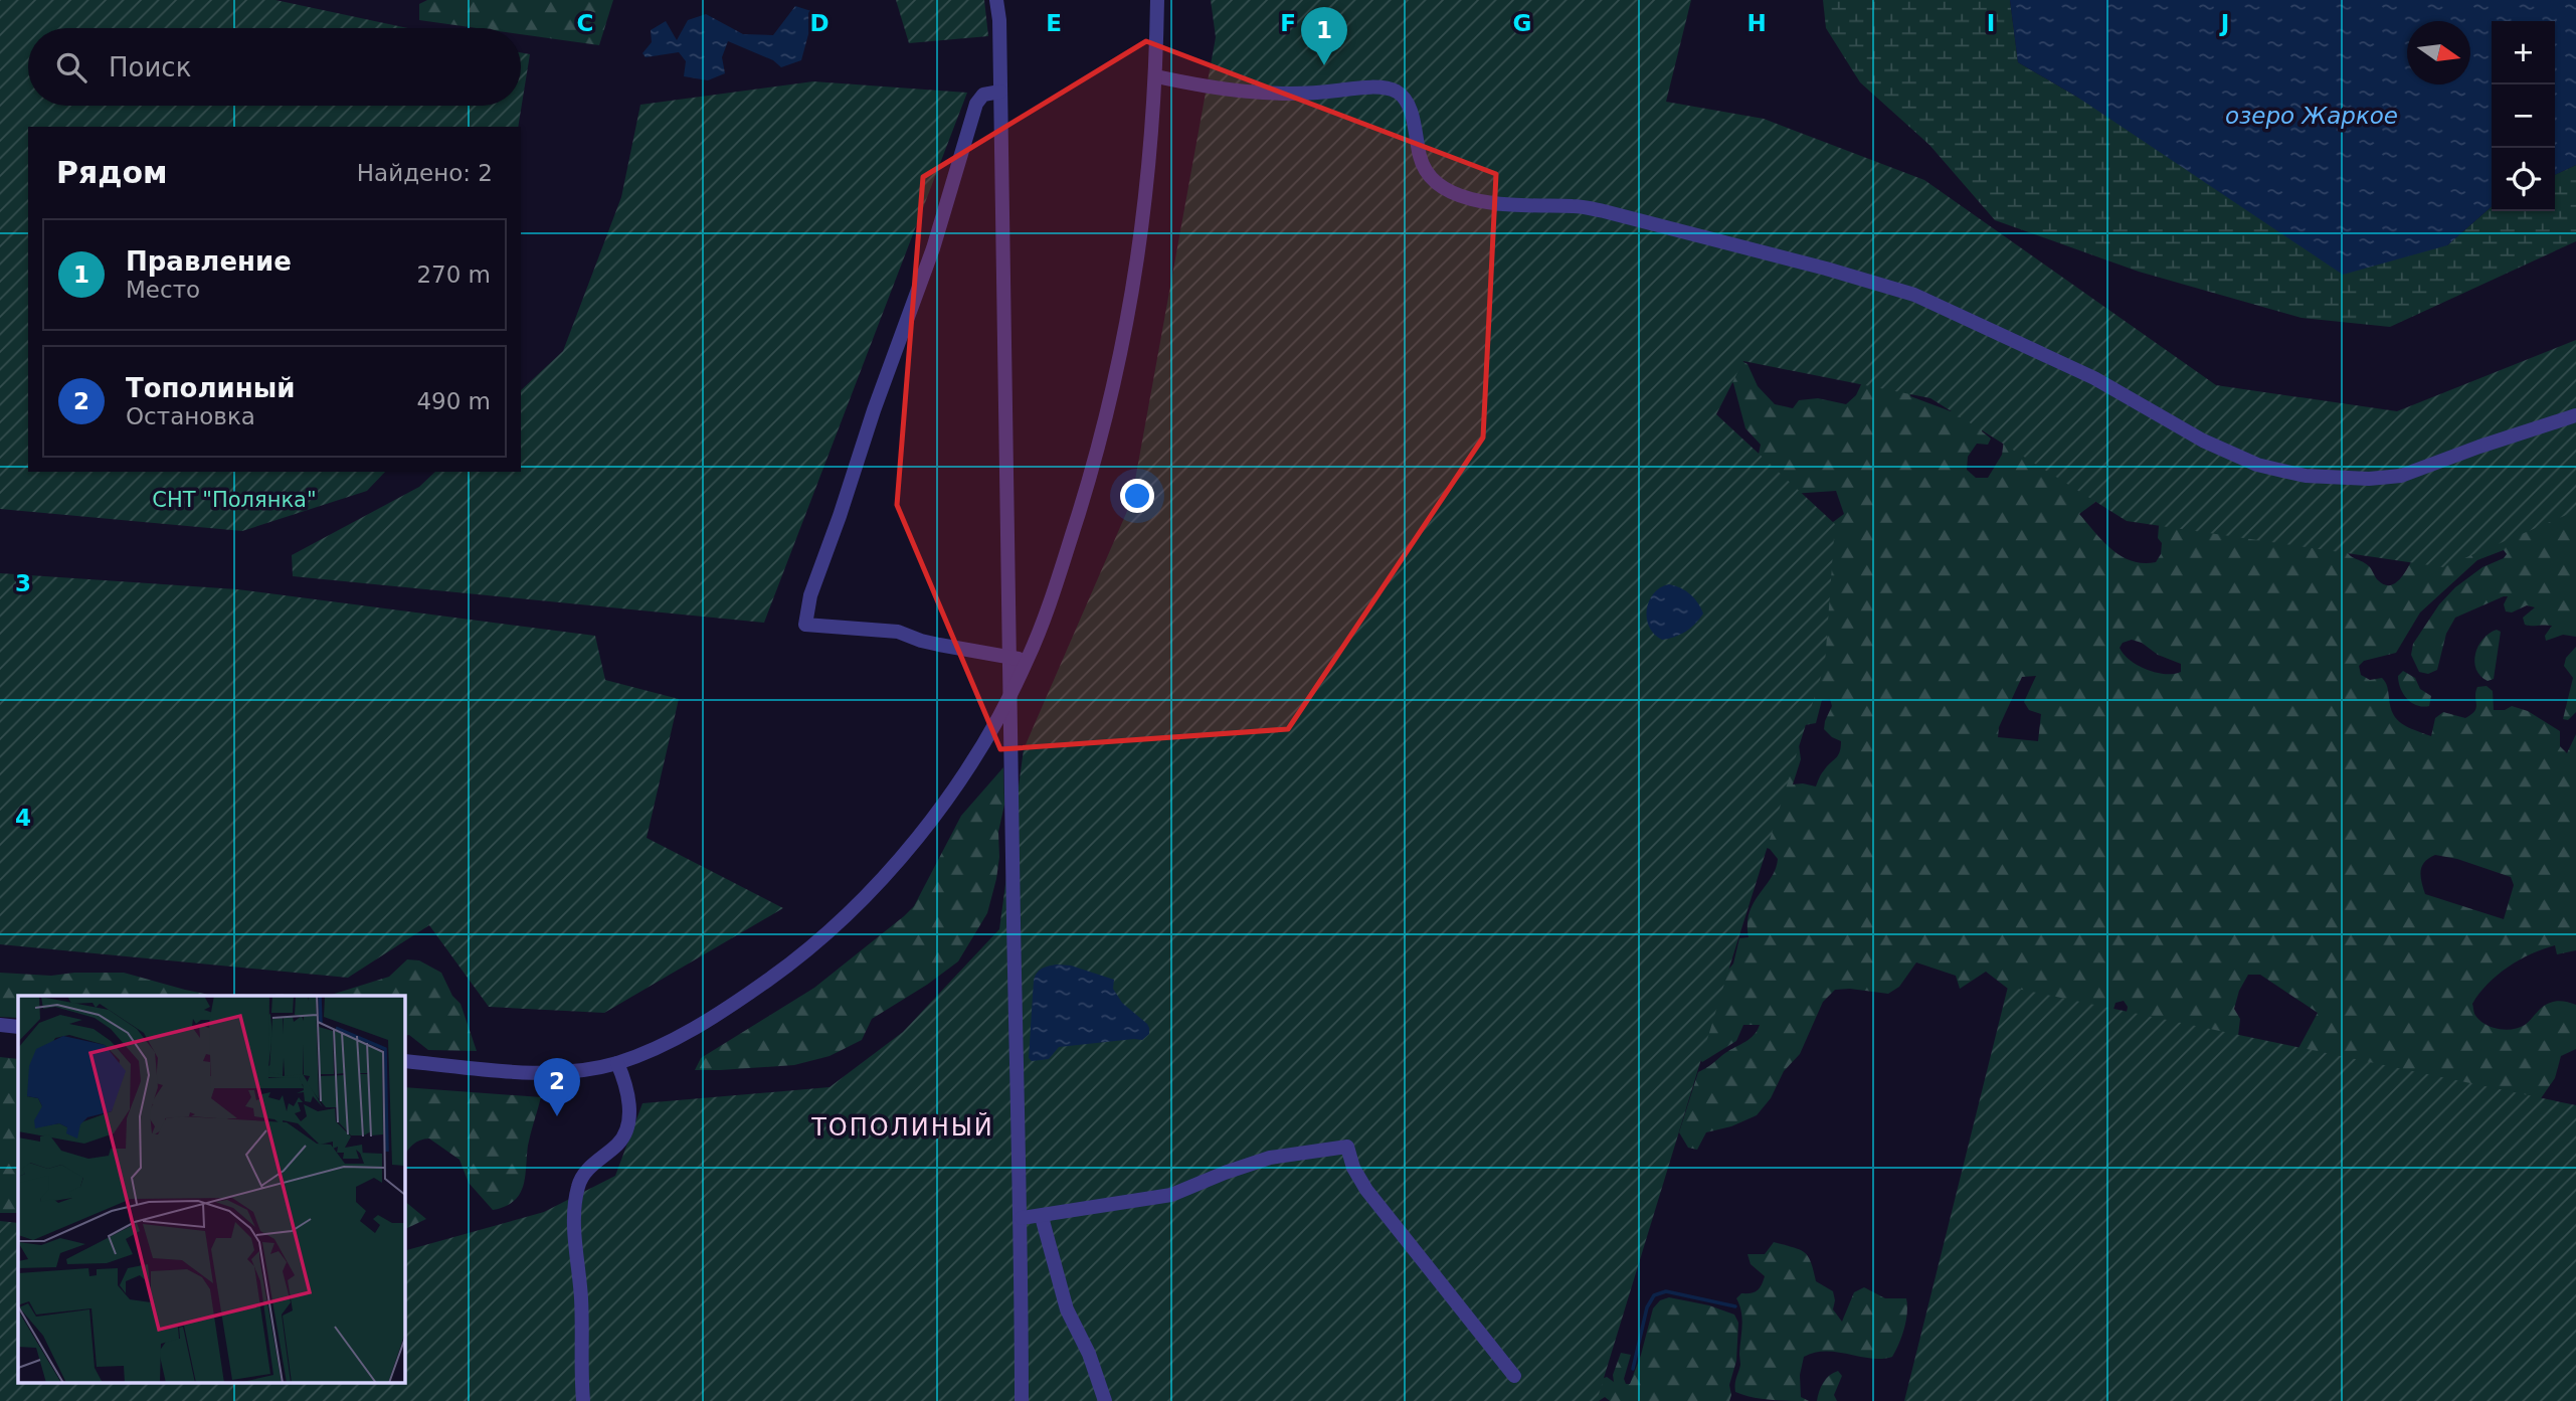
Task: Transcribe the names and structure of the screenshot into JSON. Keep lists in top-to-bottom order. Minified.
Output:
{"districts":["ТОПОЛИНЫЙ"],"water":["озеро Жаркое"],"parks":["СНТ \"Полянка\""],"north":"right","page":{"pins":["1","2"],"map_buttons":["+","−"],"search":"Поиск","heading":["Рядом","Найдено: 2"],"list":[{"mark":"1","name":"Правление","note":"Место","value":"270 m"},{"mark":"2","name":"Тополиный","note":"Остановка","value":"490 m"}]},"grid":{"columns":["C","D","E","F","G","H","I","J"],"rows":["3","4"]}}
